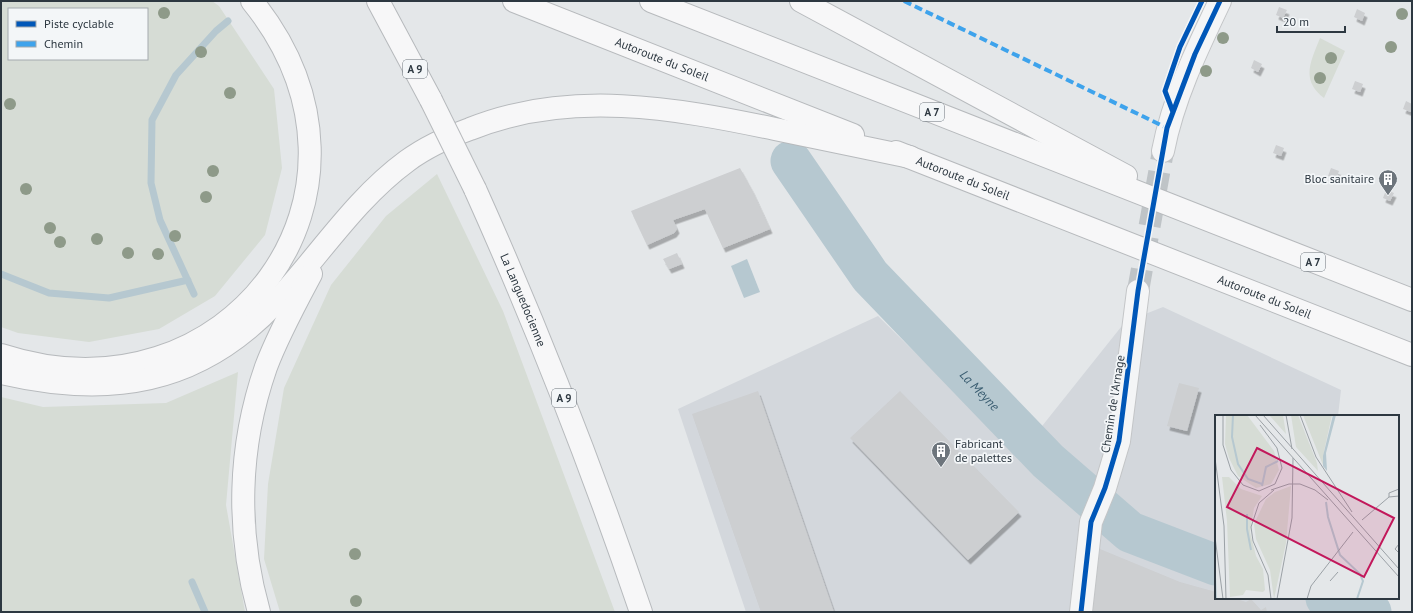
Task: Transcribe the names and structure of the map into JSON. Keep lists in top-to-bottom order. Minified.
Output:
{"streets":{"highway":["Autoroute du Soleil","A 9","A 7","La Languedocienne"],"street":["Chemin de l'Arnage"]},"water":["La Meyne"],"places":{"building":["Bloc sanitaire","Fabricant de palettes"]},"legend":["Piste cyclable","Chemin"],"scale_bar":"20 m"}
